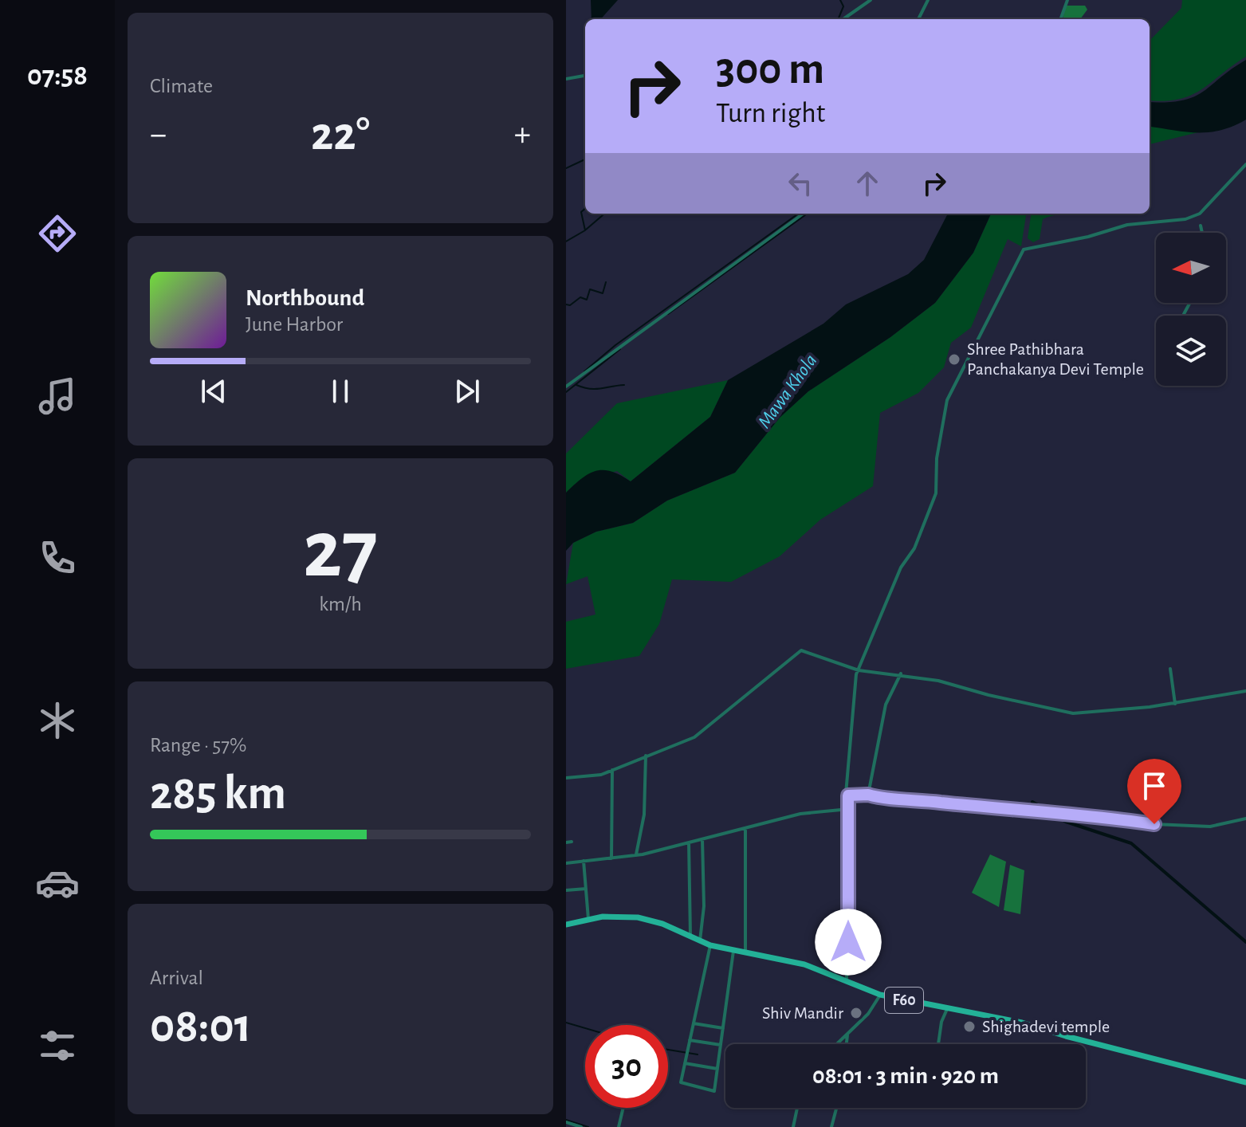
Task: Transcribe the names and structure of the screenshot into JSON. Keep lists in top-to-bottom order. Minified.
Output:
{"streets":{"main road":["F60"]},"water":["Mawa Khola"],"places":["Shree Pathibhara Panchakanya Devi Temple","Shiv Mandir","Shighadevi temple"],"north":"left","page":{"tabs":"07:58","tile":["Climate",["27","km/h"],["Range · 57%","285 km"],["Arrival","08:01"]],"turn":["300 m","Turn right"],"heat":["−","22°","+"],"song":["Northbound","June Harbor"],"limit":"30","trip":"08:01 · 3 min · 920 m"}}
